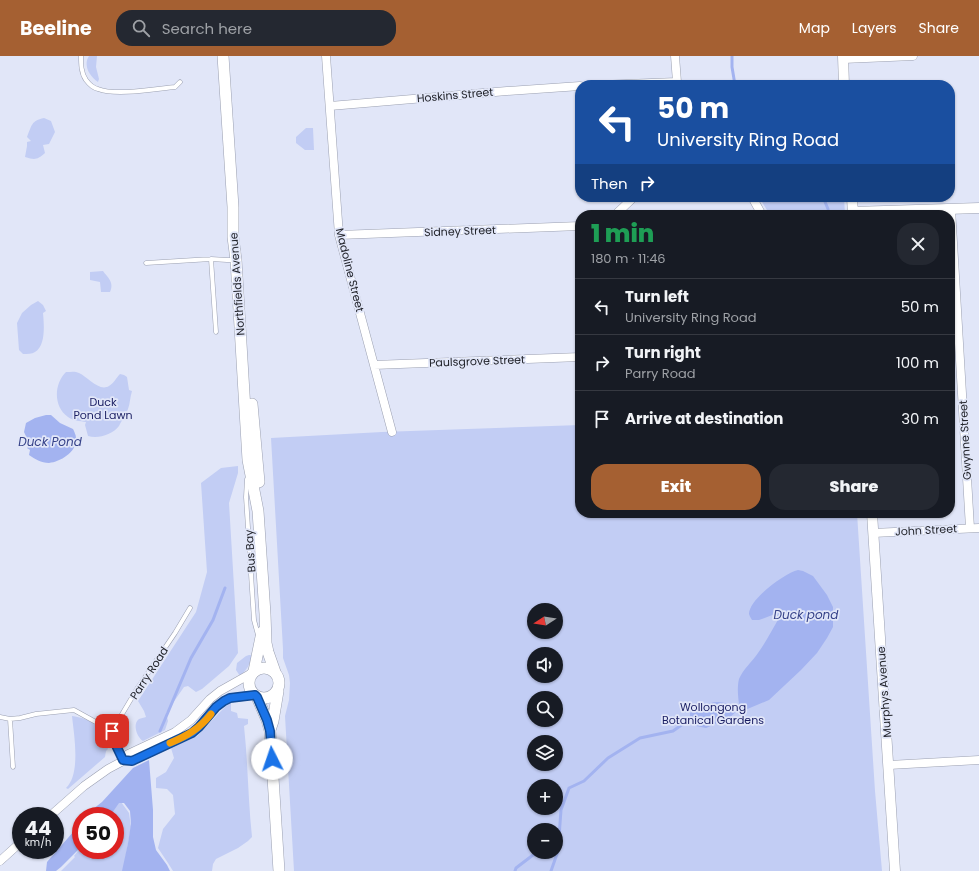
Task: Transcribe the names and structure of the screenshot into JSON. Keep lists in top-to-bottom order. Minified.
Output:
{"streets":{"main road":["Northfields Avenue"],"street":["Hoskins Street","Sidney Street","Madoline Street","Paulsgrove Street","Gwynne Street","John Street","Murphys Avenue"],"lane":["Bus Bay","Parry Road"]},"crossings":[["Hoskins Street","Madoline Street"],["Sidney Street","Madoline Street"],["Madoline Street","Paulsgrove Street"],["Northfields Avenue","Bus Bay"],["Gwynne Street","John Street"],["John Street","Murphys Avenue"]],"water":["Duck Pond","Duck pond"],"parks":["Duck Pond Lawn","Wollongong Botanical Gardens"],"north":"left","page":{"header":"Beeline","search":"Search here","nav":["Map","Layers","Share"],"turn":["50 m","University Ring Road"],"then":"Then","heading":["1 min","180 m · 11:46"],"list":[{"name":"Turn left","note":"University Ring Road","value":"50 m"},{"name":"Turn right","note":"Parry Road","value":"100 m"},{"name":"Arrive at destination","value":"30 m"}],"buttons":["Exit","Share"],"map_buttons":["+","−"],"speed":"44 km/h","limit":"50"}}
